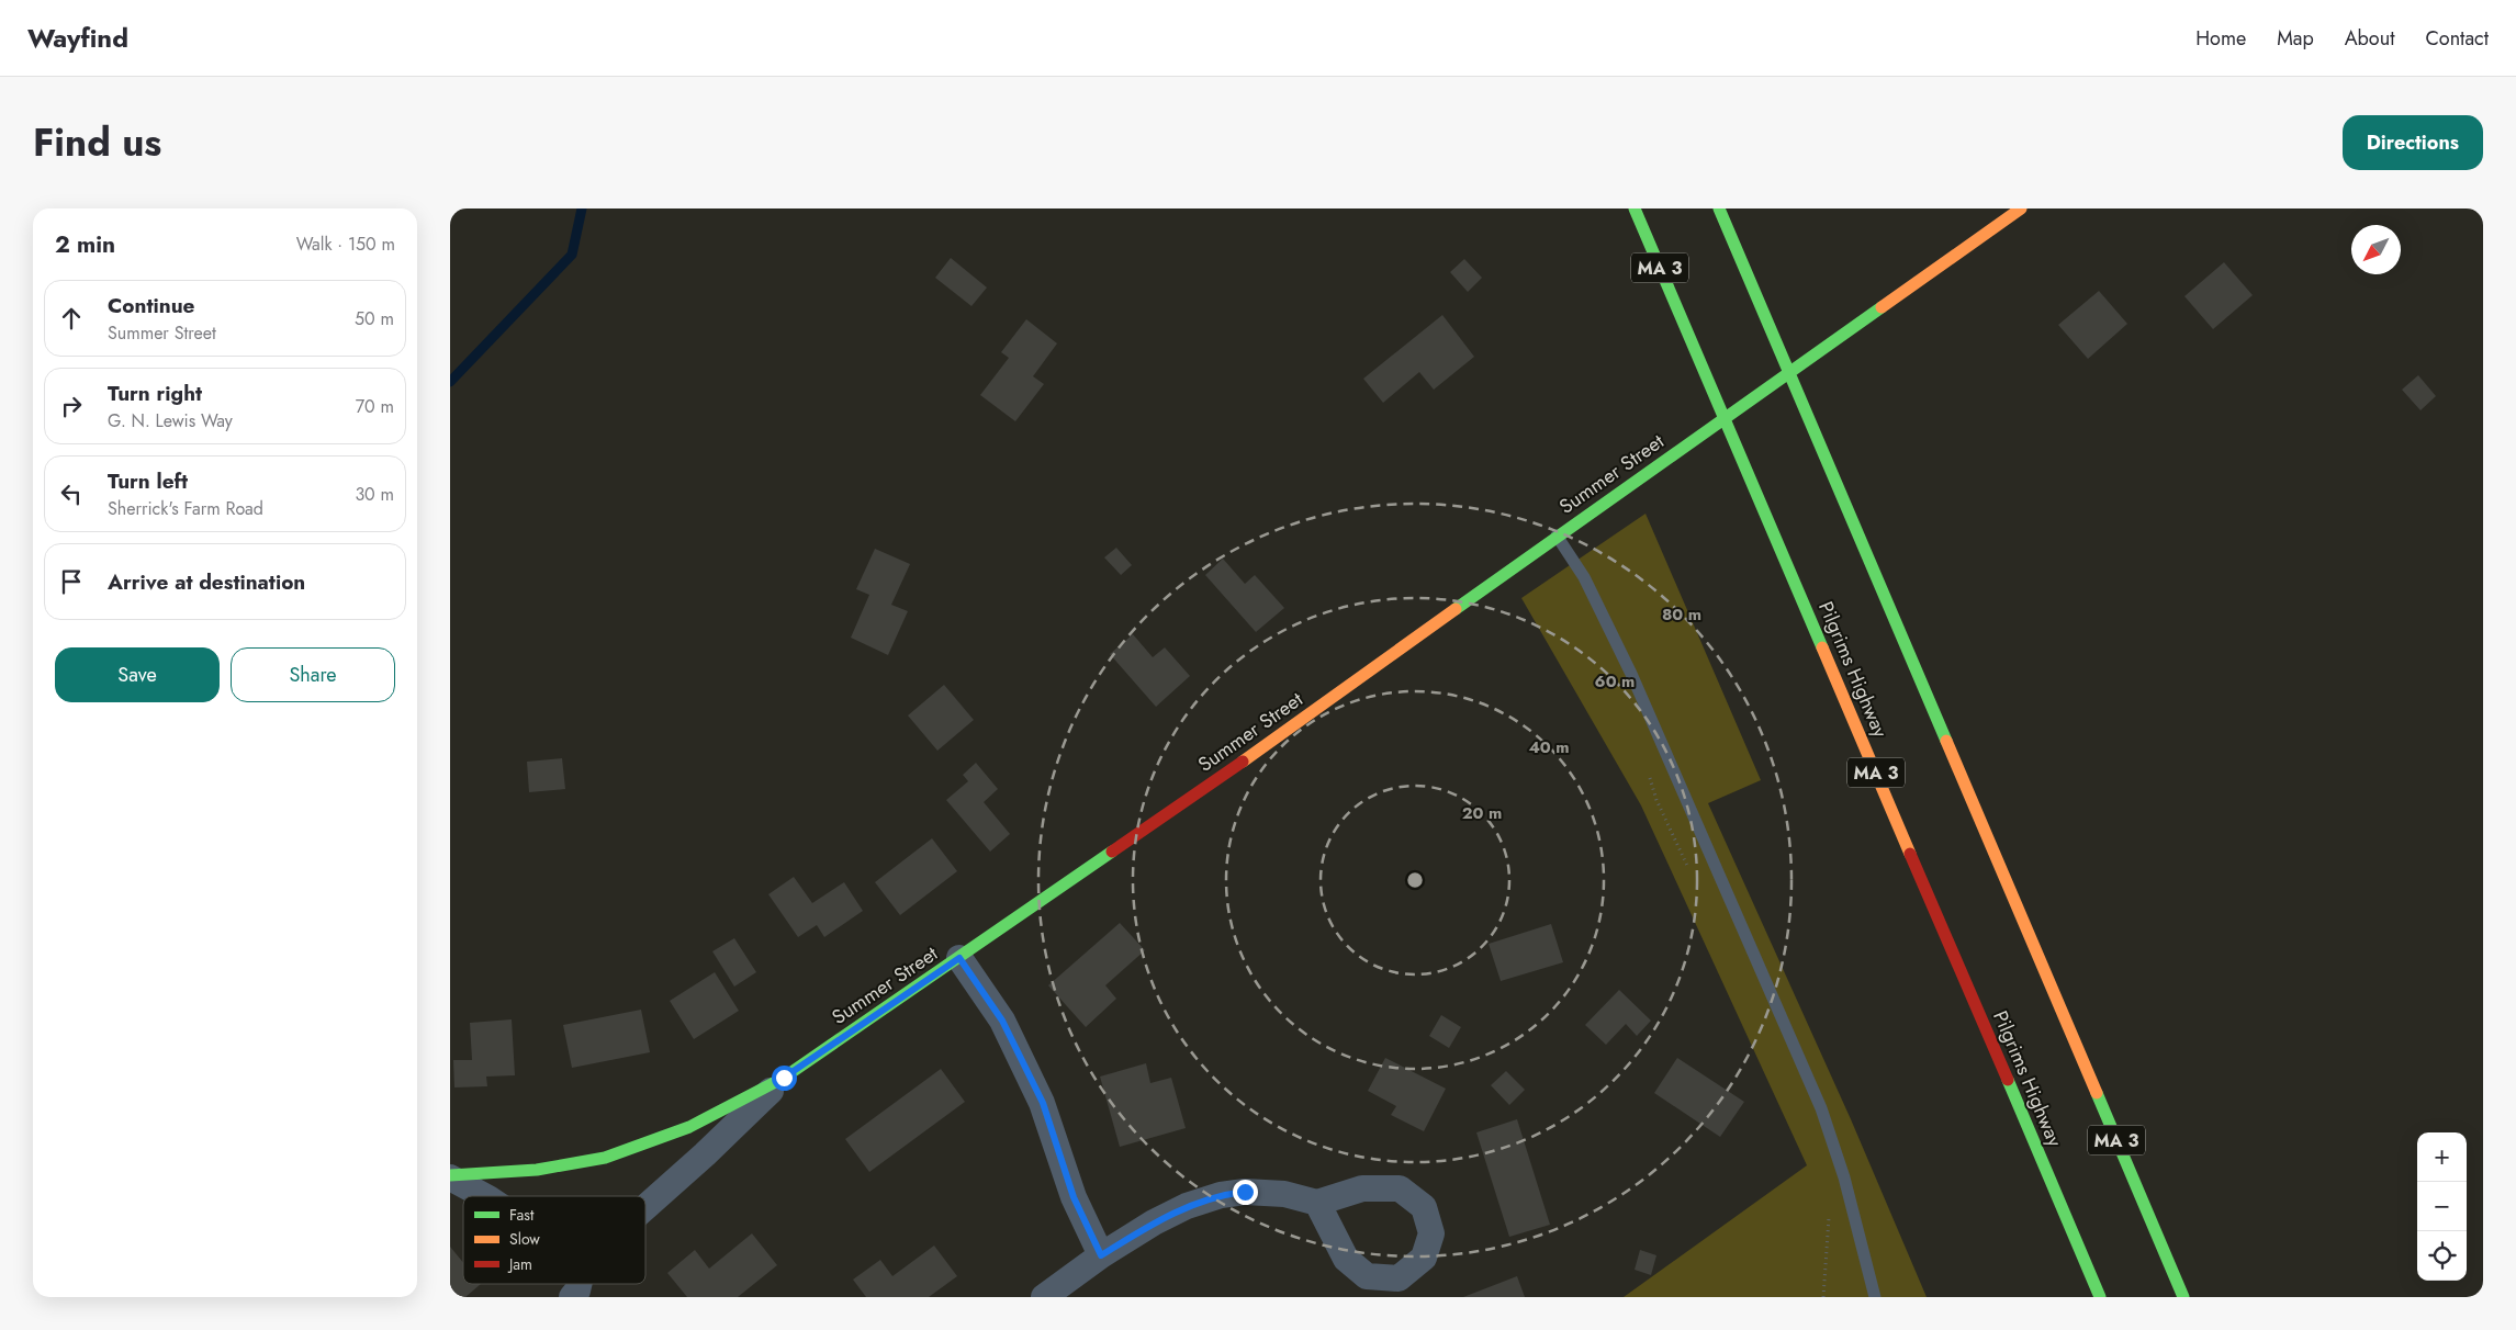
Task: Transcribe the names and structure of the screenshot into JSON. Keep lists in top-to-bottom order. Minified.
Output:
{"streets":{"main road":["MA 3","Summer Street","Pilgrims Highway"]},"legend":["Fast","Slow","Jam"],"north":"bottom left","page":{"header":"Wayfind","nav":["Home","Map","About","Contact"],"title":"Find us","buttons":["Directions",["Save","Share"]],"heading":["2 min","Walk · 150 m"],"list":[["Continue","Summer Street","50 m"],["Turn right","G. N. Lewis Way","70 m"],["Turn left","Sherrick's Farm Road","30 m"],"Arrive at destination"],"map_buttons":["+","−"]},"rings":["80 m","60 m","40 m","20 m"]}
